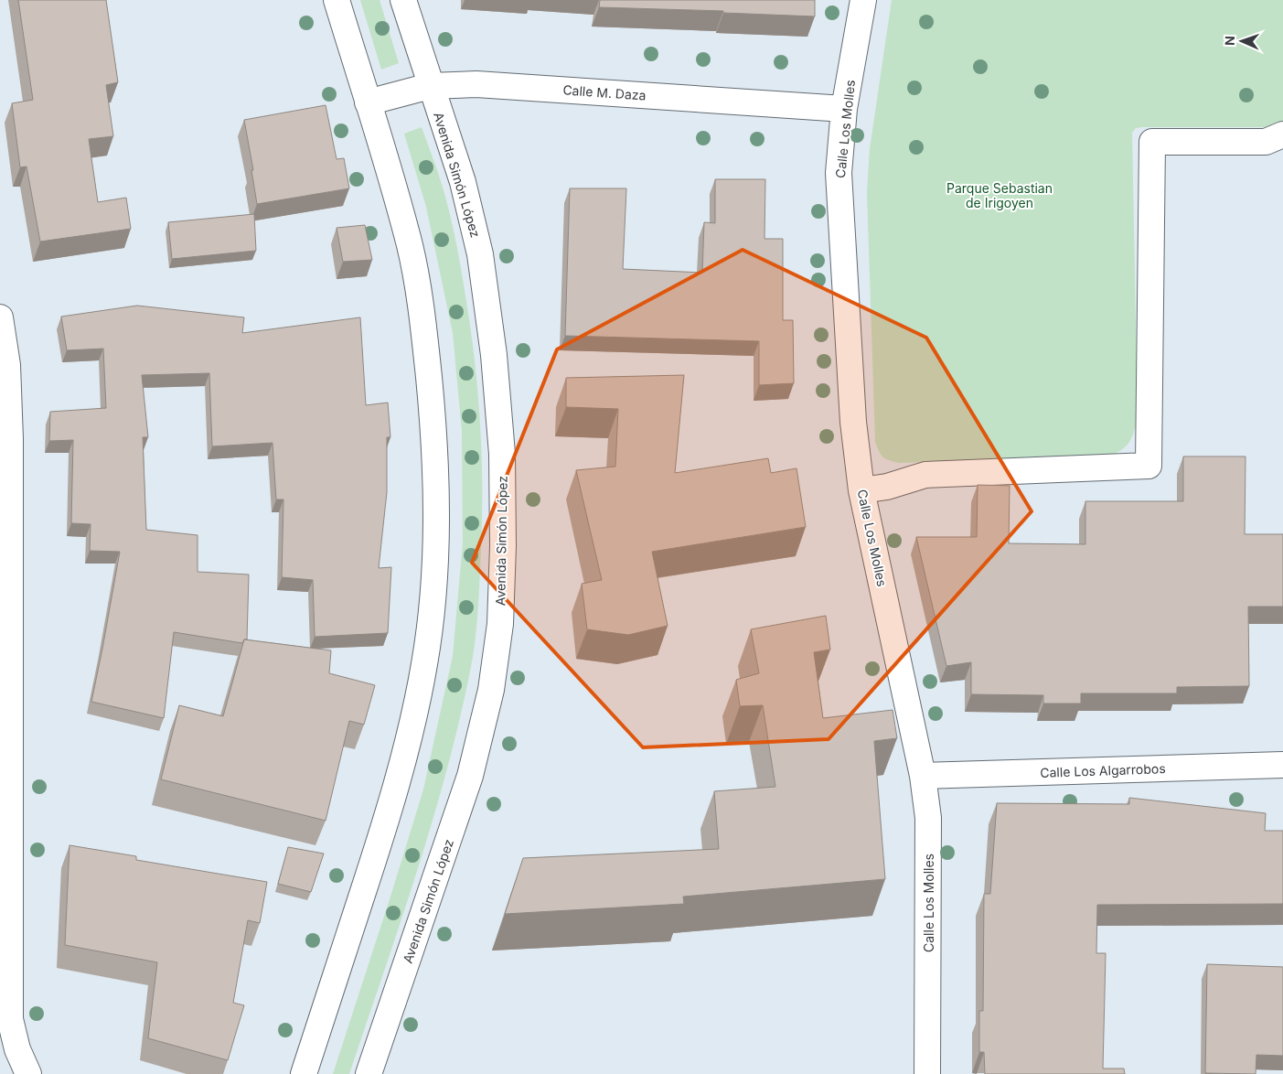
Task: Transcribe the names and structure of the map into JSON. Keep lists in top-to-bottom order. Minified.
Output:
{"streets":{"street":["Calle M. Daza","Calle Los Molles","Avenida Simón López","Calle Los Algarrobos"]},"crossings":[["Calle M. Daza","Calle Los Molles"],["Calle M. Daza","Avenida Simón López"],["Calle Los Molles","Calle Los Algarrobos"]],"parks":["Parque Sebastian de Irigoyen"],"north":"left"}
